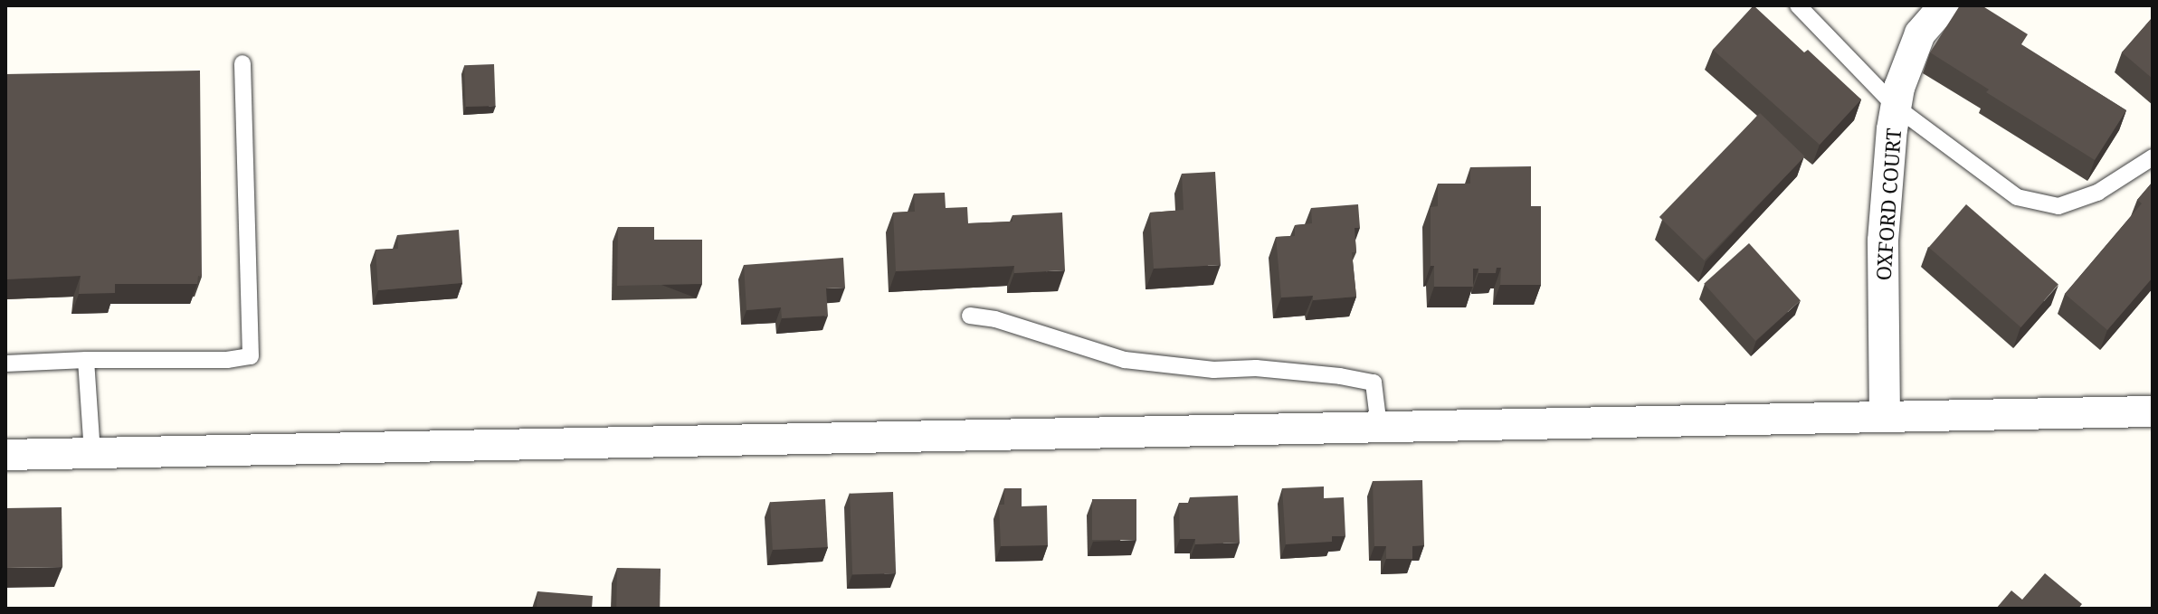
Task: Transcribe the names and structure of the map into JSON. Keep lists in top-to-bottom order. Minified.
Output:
{"streets":{"street":["OXFORD COURT"]}}
